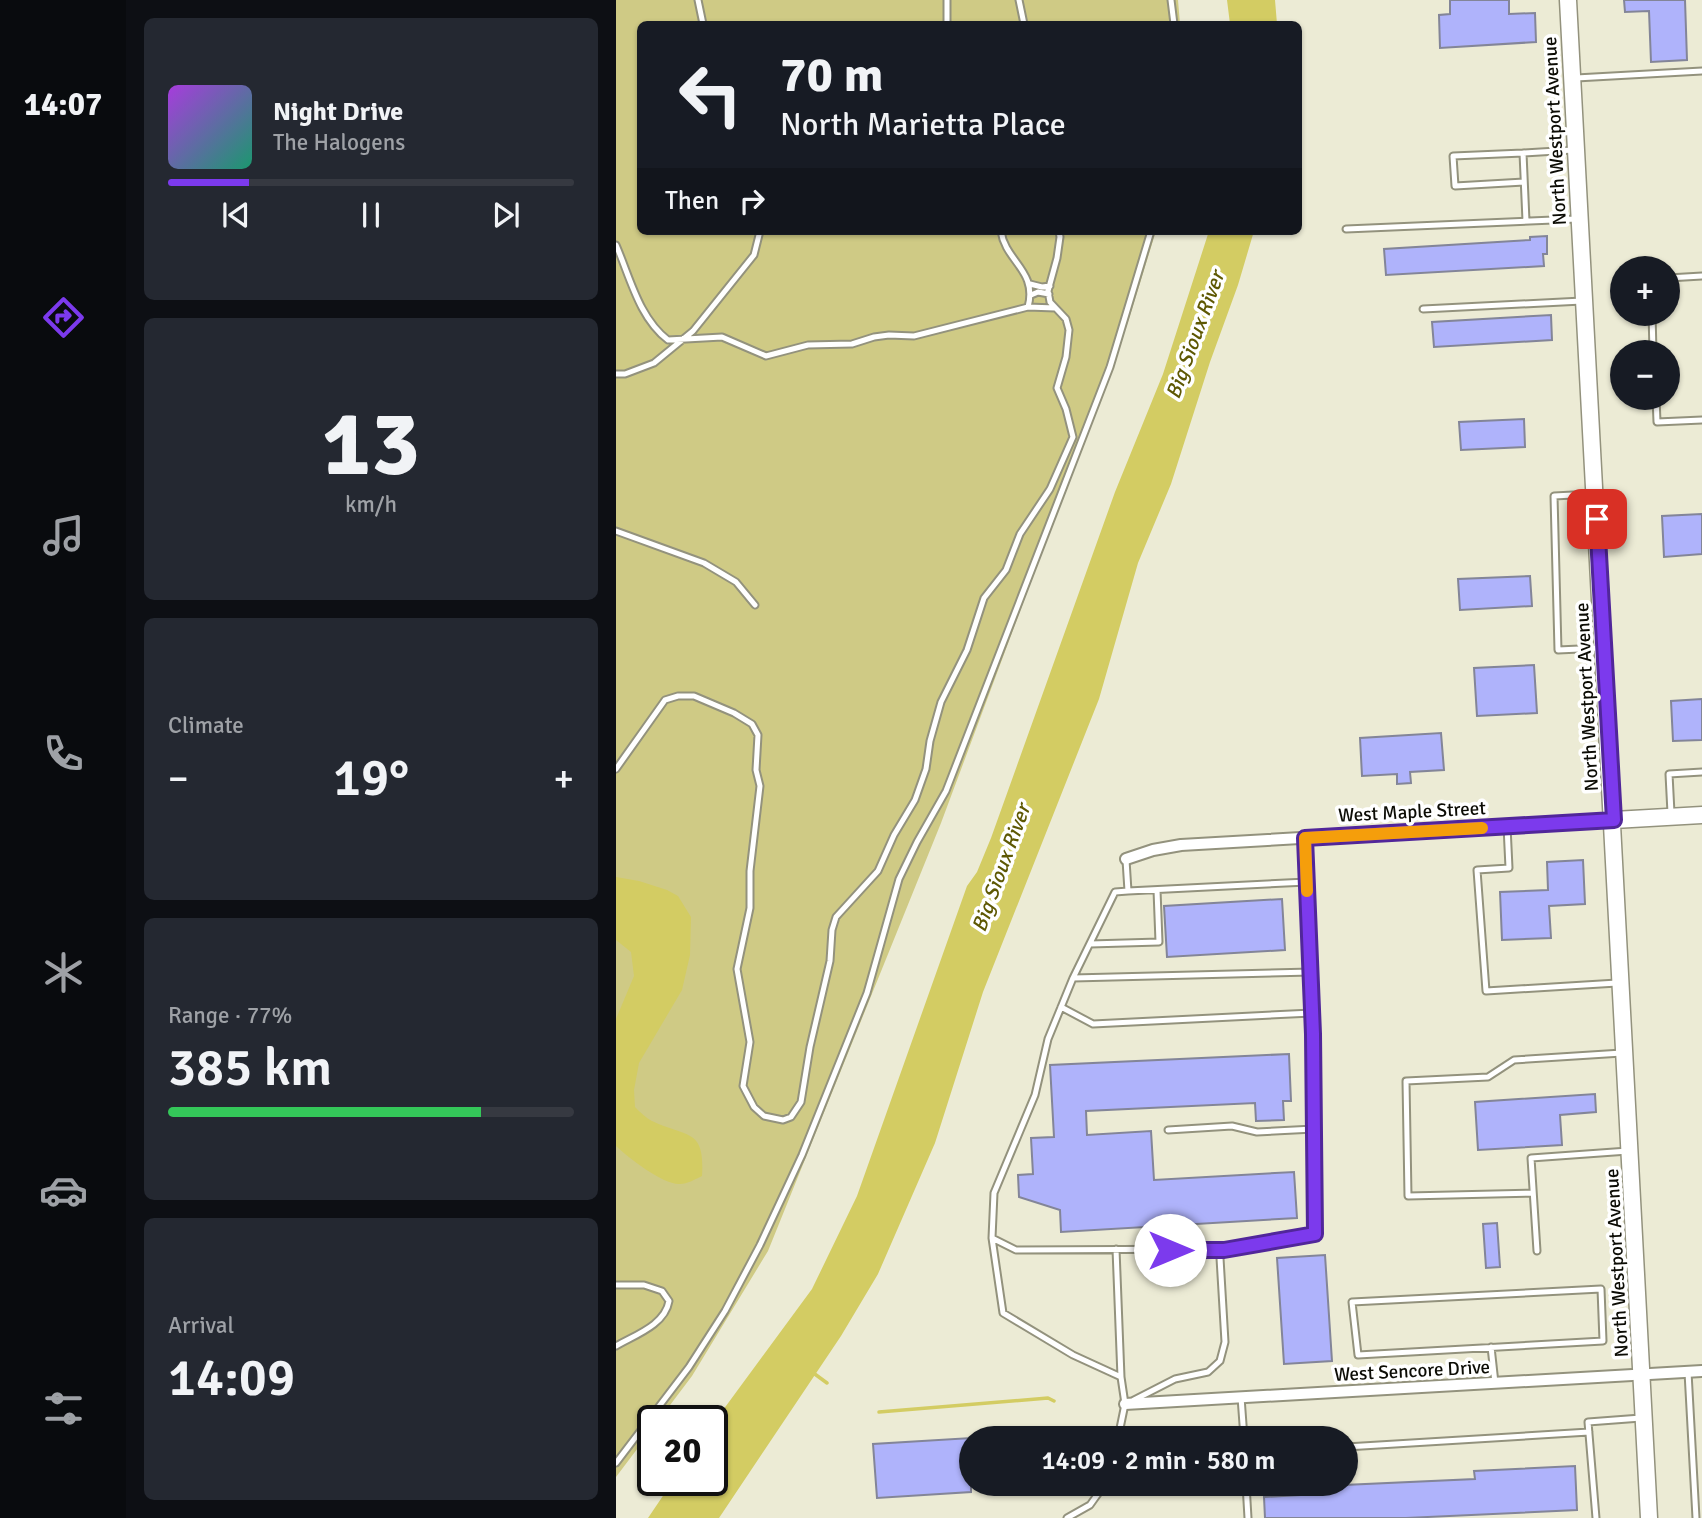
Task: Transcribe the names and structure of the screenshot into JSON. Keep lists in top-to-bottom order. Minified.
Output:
{"streets":{"main road":["North Westport Avenue","West Maple Street"],"street":["West Sencore Drive"]},"crossings":[["North Westport Avenue","West Maple Street"],["North Westport Avenue","West Sencore Drive"]],"water":["Big Sioux River"],"page":{"tabs":"14:07","turn":["70 m","North Marietta Place"],"song":["Night Drive","The Halogens"],"then":"Then","map_buttons":["+","−"],"tile":[["13","km/h"],"Climate",["Range · 77%","385 km"],["Arrival","14:09"]],"heat":["−","19°","+"],"limit":"20","trip":"14:09 · 2 min · 580 m"}}
